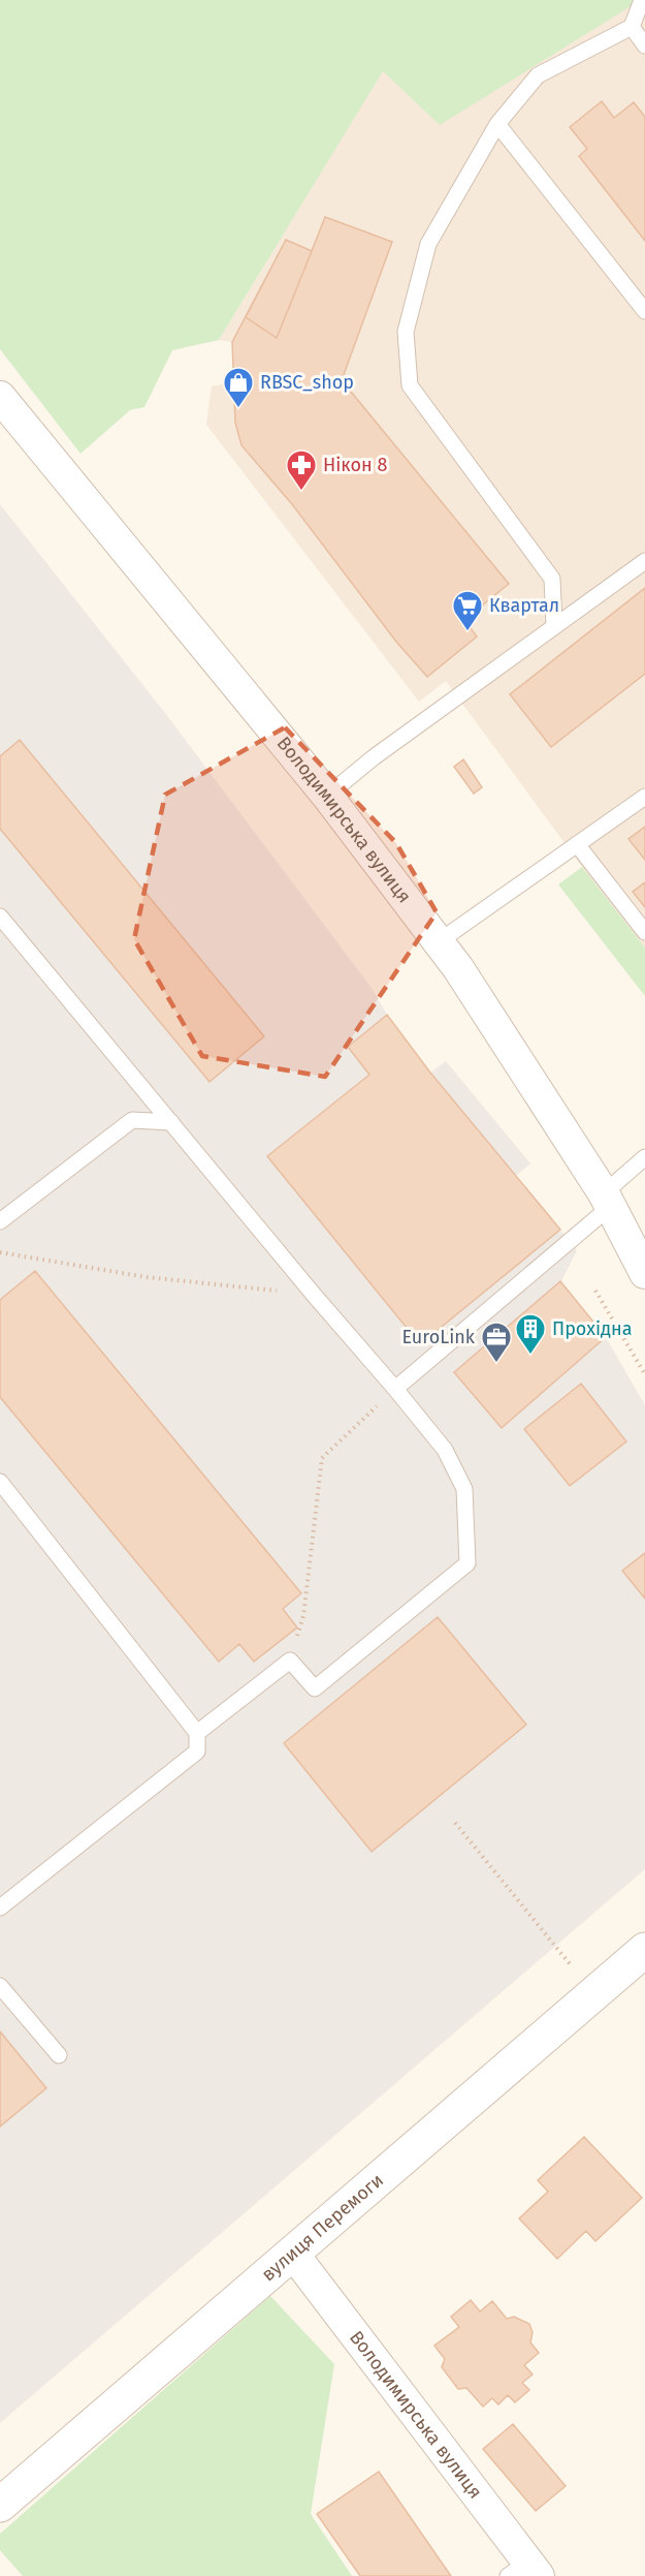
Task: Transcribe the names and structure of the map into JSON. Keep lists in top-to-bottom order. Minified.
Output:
{"streets":{"street":["Володимирська вулиця","вулиця Перемоги"]},"crossings":[["Володимирська вулиця","вулиця Перемоги"]],"places":{"shop":["RBSC_shop"],"pharmacy":["Нікон 8"],"supermarket":["Квартал"],"building":["Прохідна"],"office":["EuroLink"]}}
